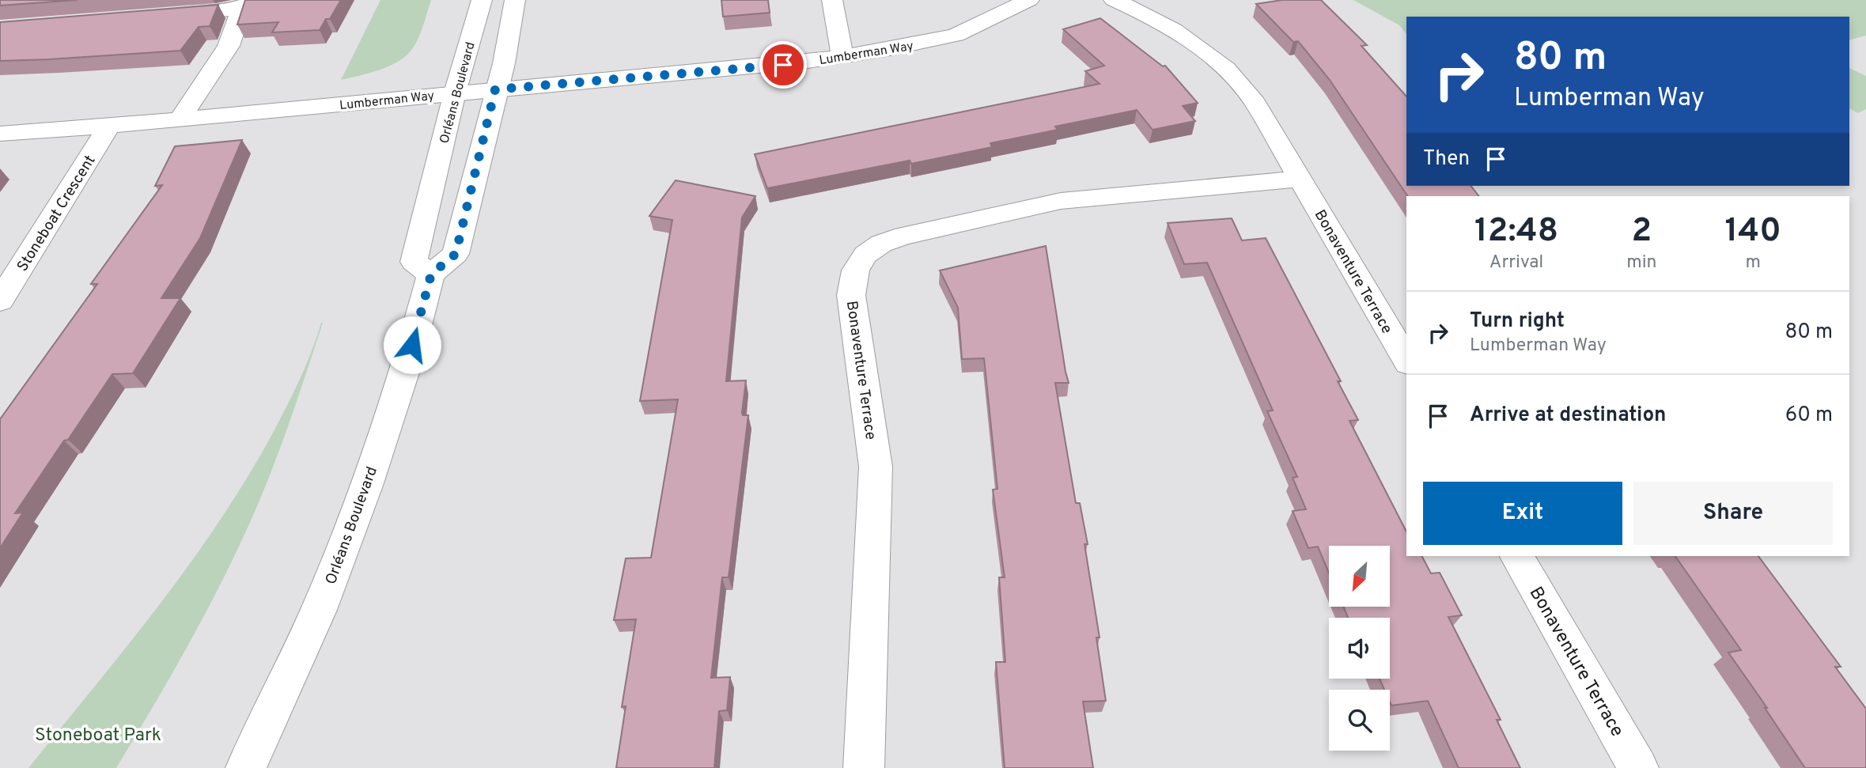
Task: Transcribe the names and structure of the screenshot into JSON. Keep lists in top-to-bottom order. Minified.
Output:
{"streets":{"street":["Lumberman Way","Orléans Boulevard","Stoneboat Crescent","Bonaventure Terrace"]},"crossings":[["Lumberman Way","Orléans Boulevard"],["Lumberman Way","Stoneboat Crescent"]],"parks":["Stoneboat Park"],"north":"bottom left","page":{"turn":["80 m","Lumberman Way"],"then":"Then","eta":["12:48","Arrival","2","min","140","m"],"list":[{"name":"Turn right","note":"Lumberman Way","value":"80 m"},{"name":"Arrive at destination","value":"60 m"}],"buttons":["Exit","Share"]}}
